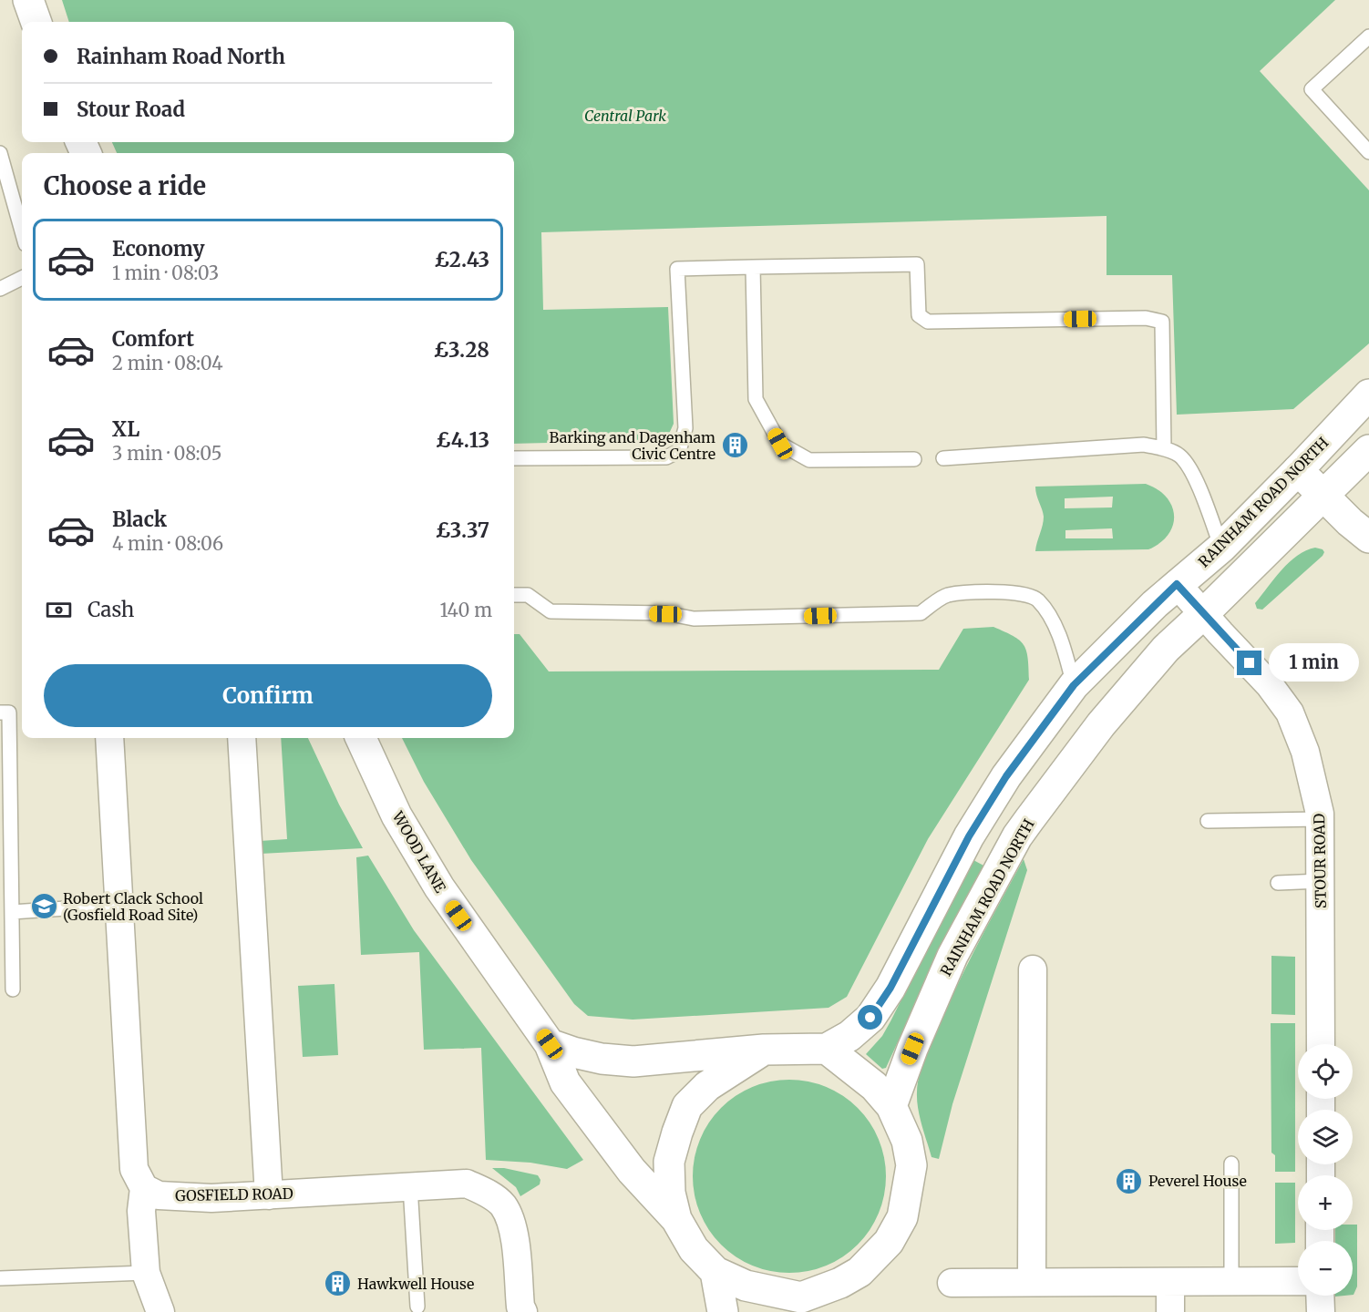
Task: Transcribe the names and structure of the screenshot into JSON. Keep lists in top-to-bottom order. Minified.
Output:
{"streets":{"main road":["RAINHAM ROAD NORTH","WOOD LANE"],"street":["STOUR ROAD","GOSFIELD ROAD"]},"crossings":[["RAINHAM ROAD NORTH","STOUR ROAD"]],"parks":["Central Park"],"places":{"building":["Barking and Dagenham Civic Centre","Peverel House","Hawkwell House"],"school or university":["Robert Clack School (Gosfield Road Site)"]},"page":{"banner":["Rainham Road North","Stour Road"],"heading":"Choose a ride","list":[{"name":"Economy","note":"1 min · 08:03","value":"£2.43"},{"name":"Comfort","note":"2 min · 08:04","value":"£3.28"},{"name":"XL","note":"3 min · 08:05","value":"£4.13"},{"name":"Black","note":"4 min · 08:06","value":"£3.37"}],"pay":["Cash","140 m"],"bubble":"1 min","buttons":"Confirm","map_buttons":["+","−"]}}
